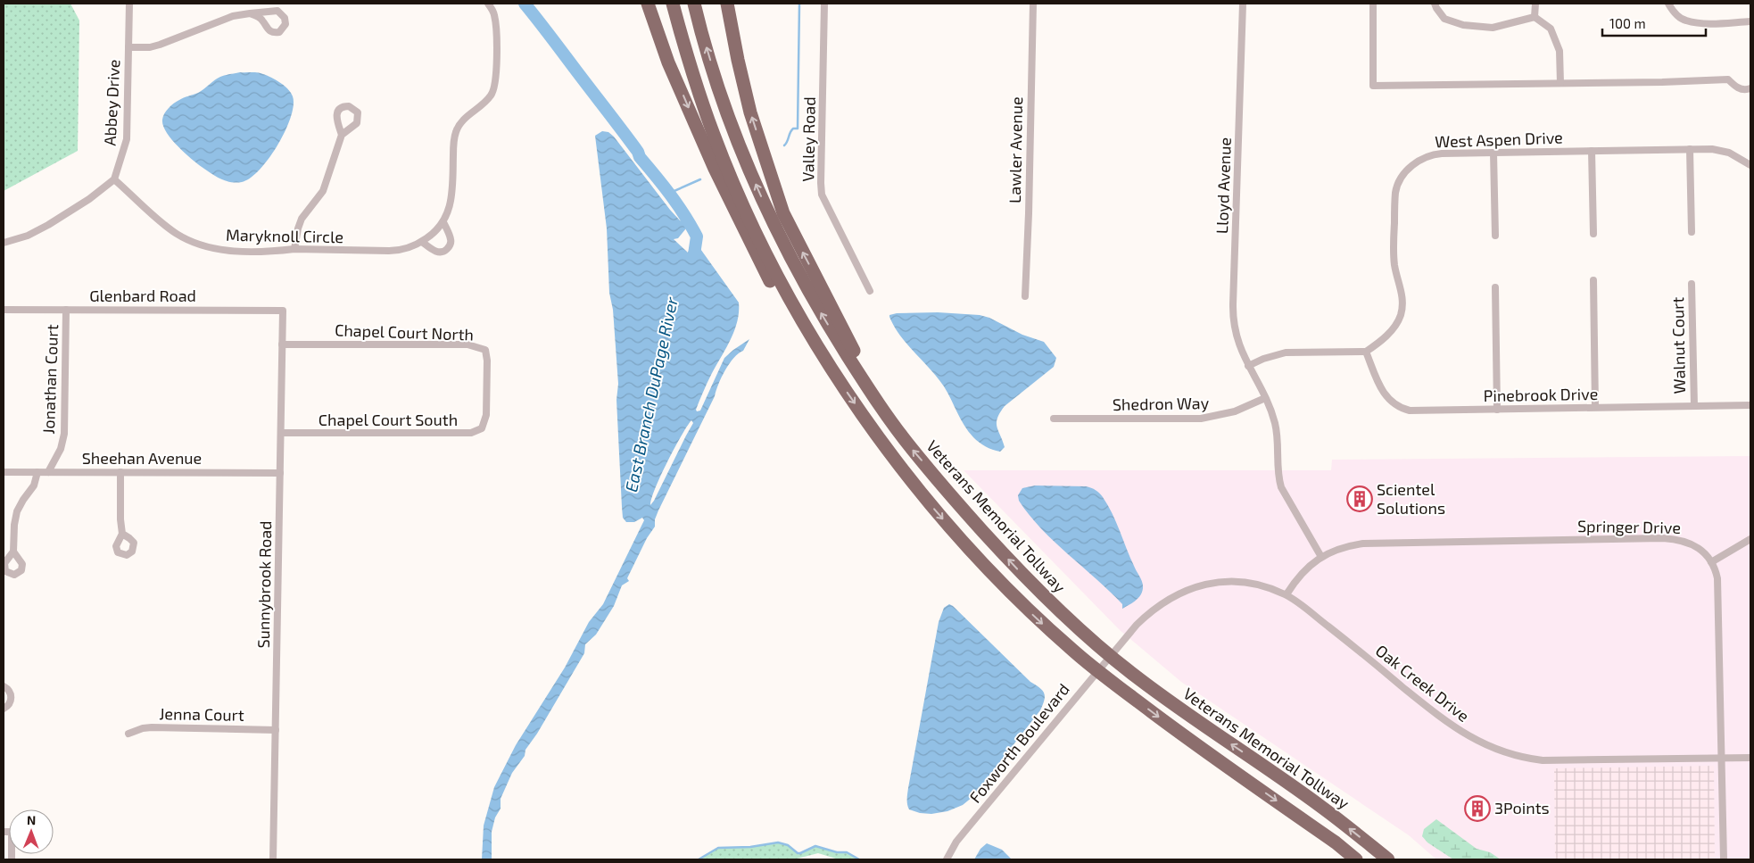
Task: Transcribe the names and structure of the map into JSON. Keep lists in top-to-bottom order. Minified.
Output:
{"streets":{"highway":["Veterans Memorial Tollway"],"street":["Abbey Drive","Valley Road","West Aspen Drive","Lawler Avenue","Lloyd Avenue","Maryknoll Circle","Glenbard Road","Chapel Court North","Walnut Court","Jonathan Court","Pinebrook Drive","Shedron Way","Chapel Court South","Sheehan Avenue","Springer Drive","Sunnybrook Road","Oak Creek Drive","Jenna Court","Foxworth Boulevard"]},"crossings":[["Abbey Drive","Maryknoll Circle"],["West Aspen Drive","Pinebrook Drive"],["Lloyd Avenue","Shedron Way"],["Lloyd Avenue","Springer Drive"],["Glenbard Road","Jonathan Court"],["Glenbard Road","Sunnybrook Road"],["Chapel Court North","Chapel Court South"],["Chapel Court North","Sunnybrook Road"],["Walnut Court","Pinebrook Drive"],["Jonathan Court","Sheehan Avenue"],["Chapel Court South","Sunnybrook Road"],["Sheehan Avenue","Sunnybrook Road"],["Springer Drive","Oak Creek Drive"],["Sunnybrook Road","Jenna Court"],["Oak Creek Drive","Foxworth Boulevard"]],"water":["East Branch DuPage River"],"places":{"building":["Scientel Solutions","3Points"]},"scale_bar":"100 m","north":"top"}
